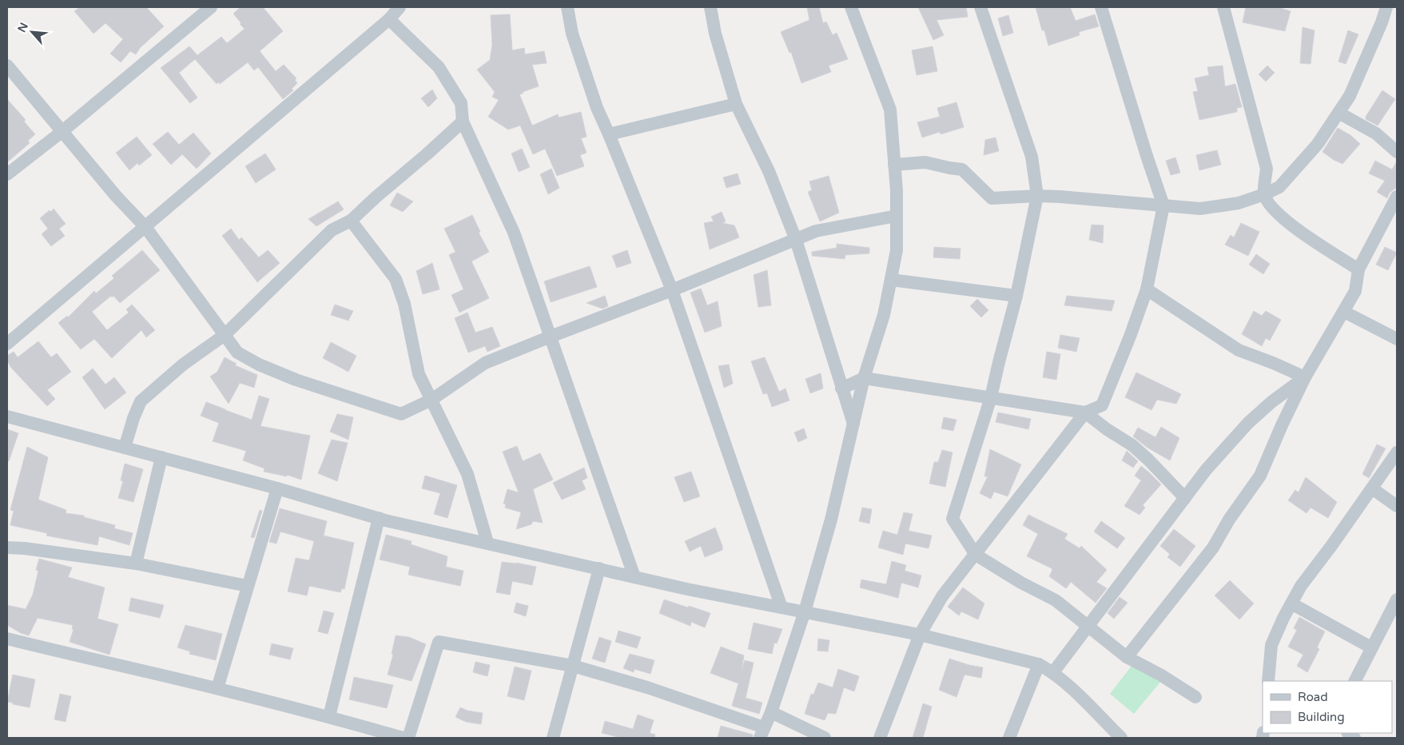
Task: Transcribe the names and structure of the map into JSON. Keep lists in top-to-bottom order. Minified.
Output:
{"legend":["Road","Building"],"north":"top left"}
